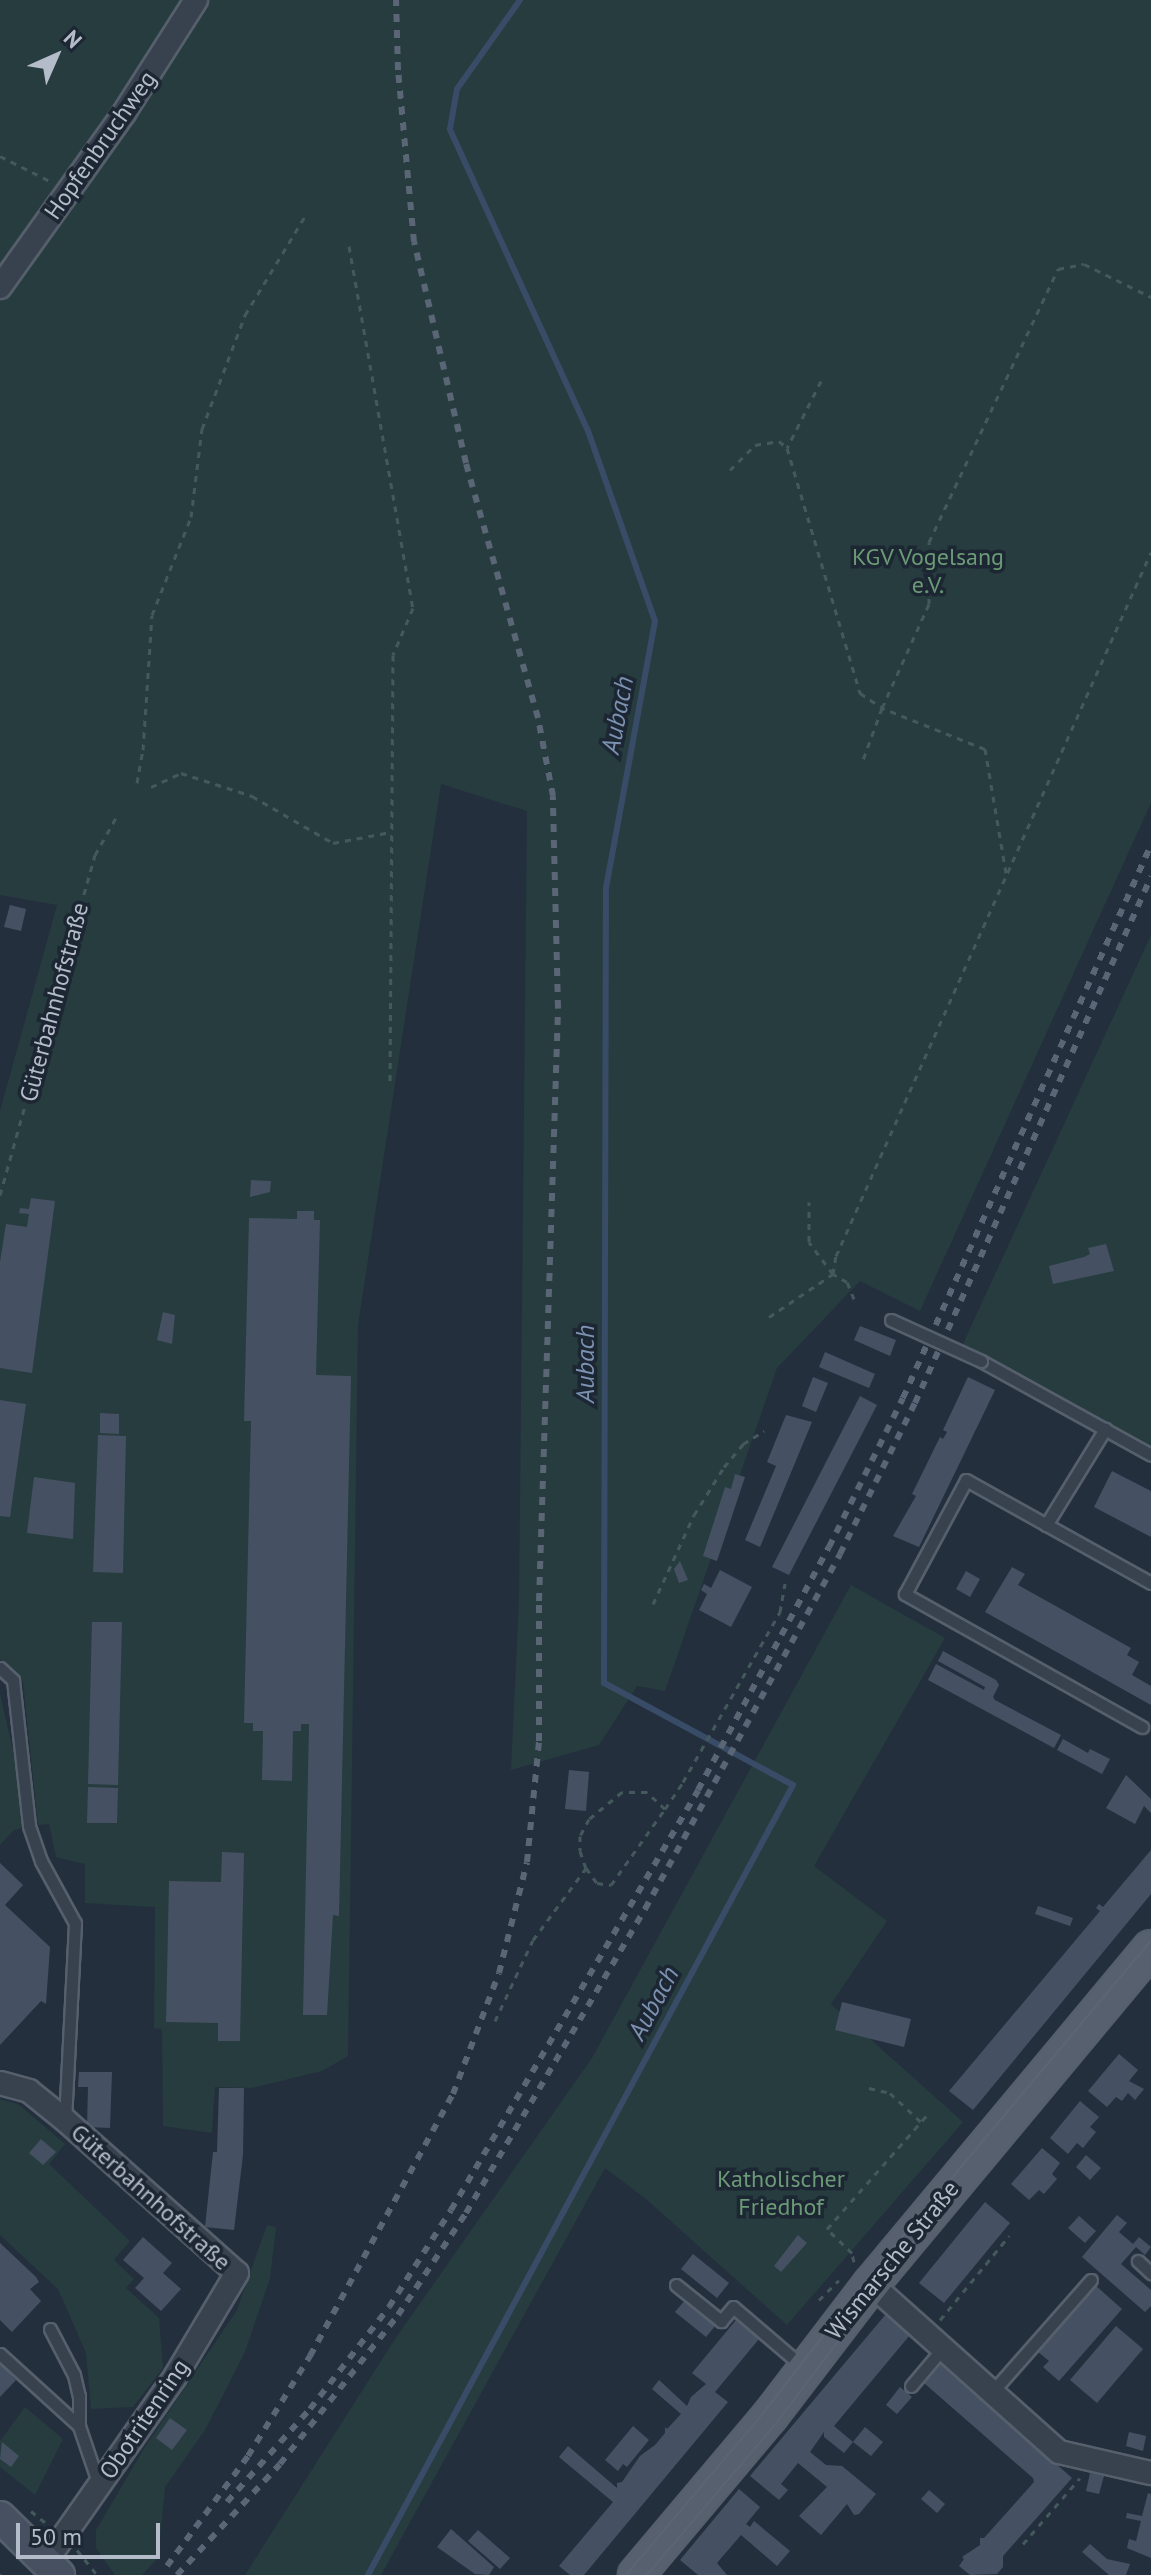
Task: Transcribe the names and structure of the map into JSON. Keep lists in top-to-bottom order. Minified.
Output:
{"streets":{"main road":["Wismarsche Straße"],"street":["Hopfenbruchweg","Güterbahnhofstraße","Obotritenring"]},"crossings":[["Güterbahnhofstraße","Obotritenring"]],"water":["Aubach"],"parks":["KGV Vogelsang e.V.","Katholischer Friedhof"],"scale_bar":"50 m","north":"top right"}
